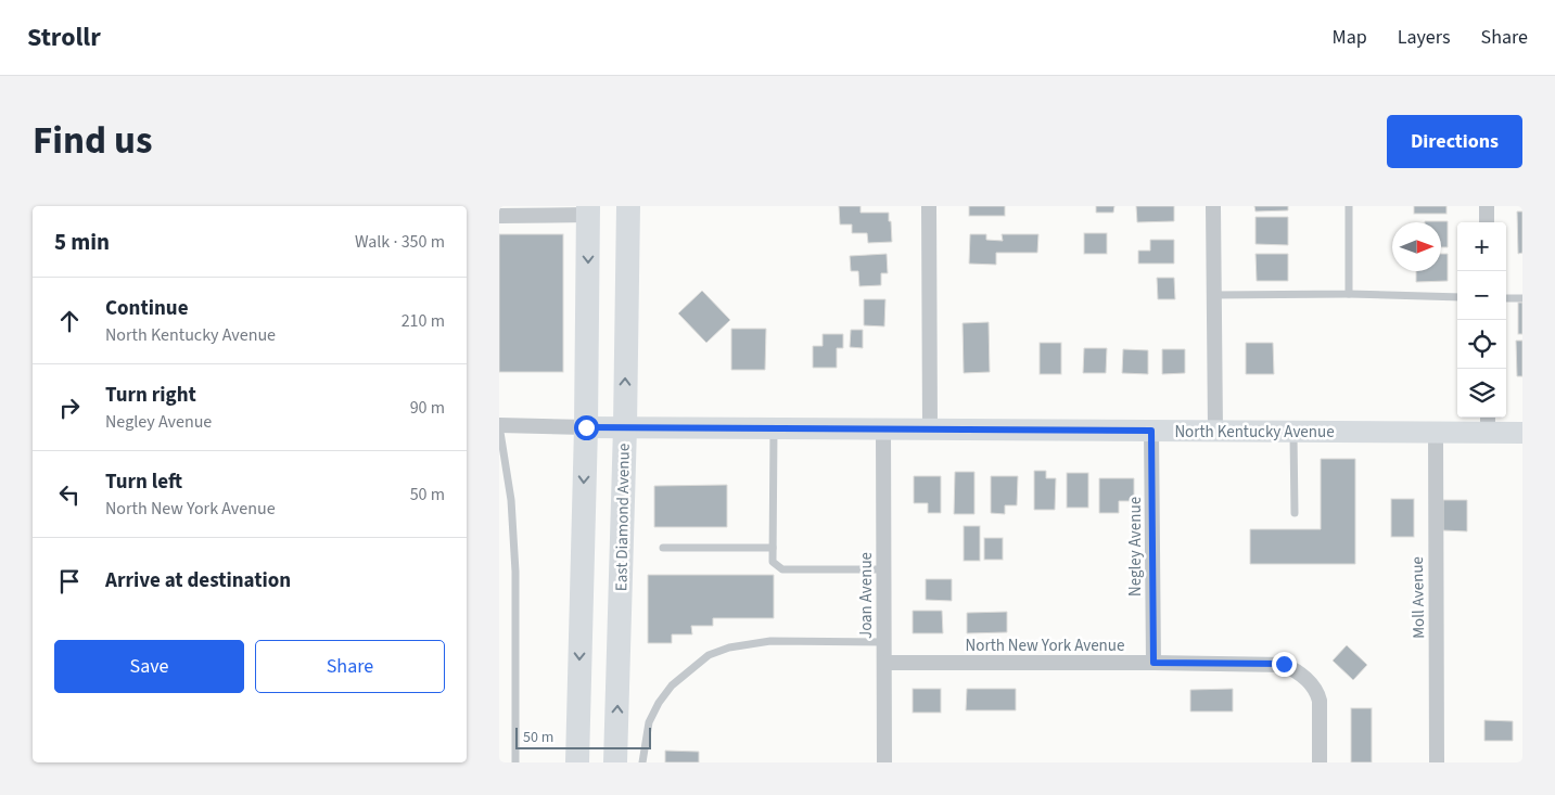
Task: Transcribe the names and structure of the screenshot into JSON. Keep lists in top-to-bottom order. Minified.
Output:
{"streets":{"main road":["East Diamond Avenue"],"street":["North Kentucky Avenue","Negley Avenue","Joan Avenue","Moll Avenue","North New York Avenue"]},"crossings":[["North Kentucky Avenue","East Diamond Avenue"],["North Kentucky Avenue","Negley Avenue"],["North Kentucky Avenue","Joan Avenue"],["North Kentucky Avenue","Moll Avenue"],["Negley Avenue","North New York Avenue"],["Joan Avenue","North New York Avenue"]],"scale_bar":"50 m","north":"right","page":{"header":"Strollr","nav":["Map","Layers","Share"],"title":"Find us","buttons":["Directions",["Save","Share"]],"heading":["5 min","Walk · 350 m"],"map_buttons":["+","−"],"list":[["Continue","North Kentucky Avenue","210 m"],["Turn right","Negley Avenue","90 m"],["Turn left","North New York Avenue","50 m"],"Arrive at destination"],"scale":"50 m"}}
